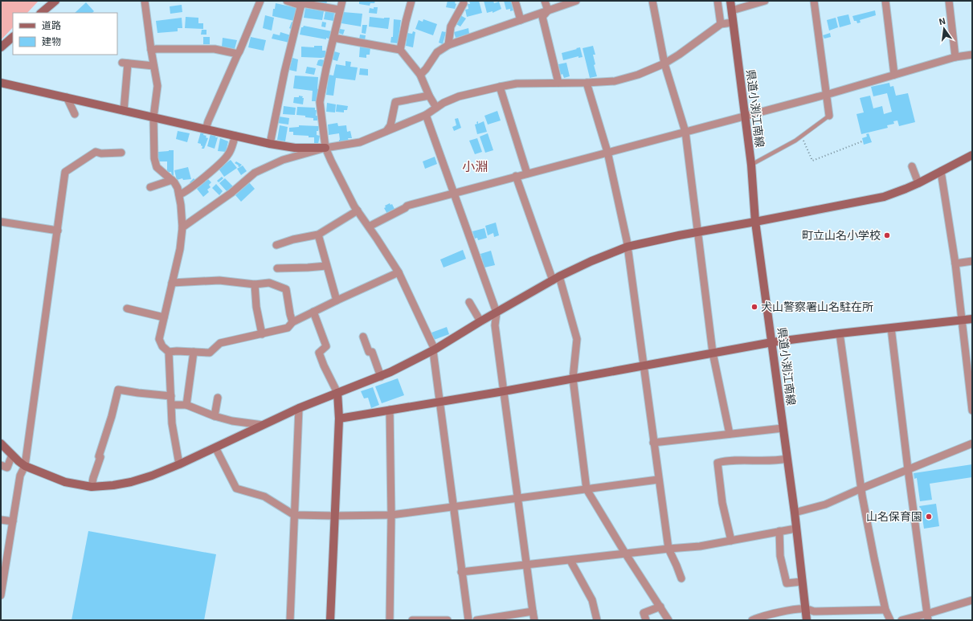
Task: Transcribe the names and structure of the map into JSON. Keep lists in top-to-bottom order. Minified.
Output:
{"streets":{"street":["県道小渕江南線"]},"districts":["小淵"],"places":["町立山名小学校","犬山警察署山名駐在所","山名保育園"],"legend":["道路","建物"],"north":"top"}
